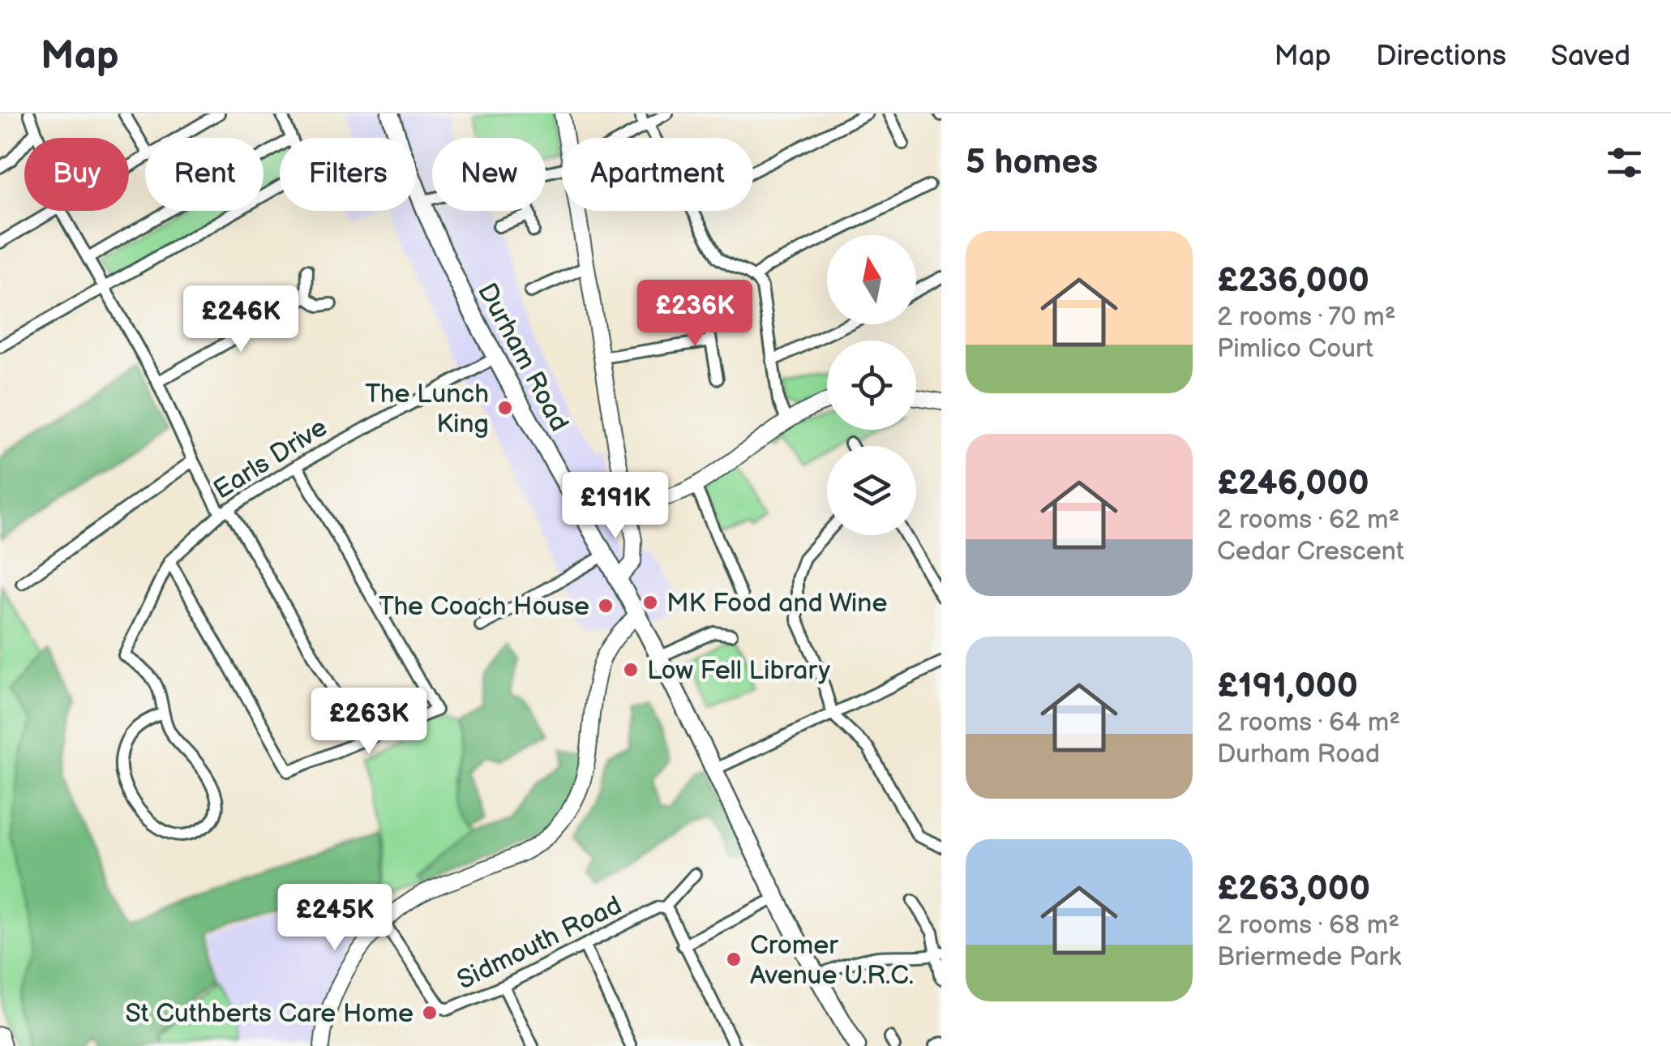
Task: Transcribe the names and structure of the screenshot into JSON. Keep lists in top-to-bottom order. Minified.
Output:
{"streets":{"main road":["Durham Road"],"street":["Earls Drive","Sidmouth Road"]},"crossings":[["Durham Road","Earls Drive"]],"places":["The Lunch King","MK Food and Wine","The Coach House","Low Fell Library","Cromer Avenue U.R.C.","St Cuthberts Care Home"],"north":"top","page":{"header":"Map","nav":["Map","Directions","Saved"],"heading":"5 homes","chip":["Buy","Rent","Filters","New","Apartment"],"list":[{"name":"£236,000","note":"2 rooms · 70 m² · Pimlico Court"},{"name":"£246,000","note":"2 rooms · 62 m² · Cedar Crescent"},{"name":"£191,000","note":"2 rooms · 64 m² · Durham Road"},{"name":"£263,000","note":"2 rooms · 68 m² · Briermede Park"}],"price":["£236K","£246K","£191K","£263K","£245K"]}}
